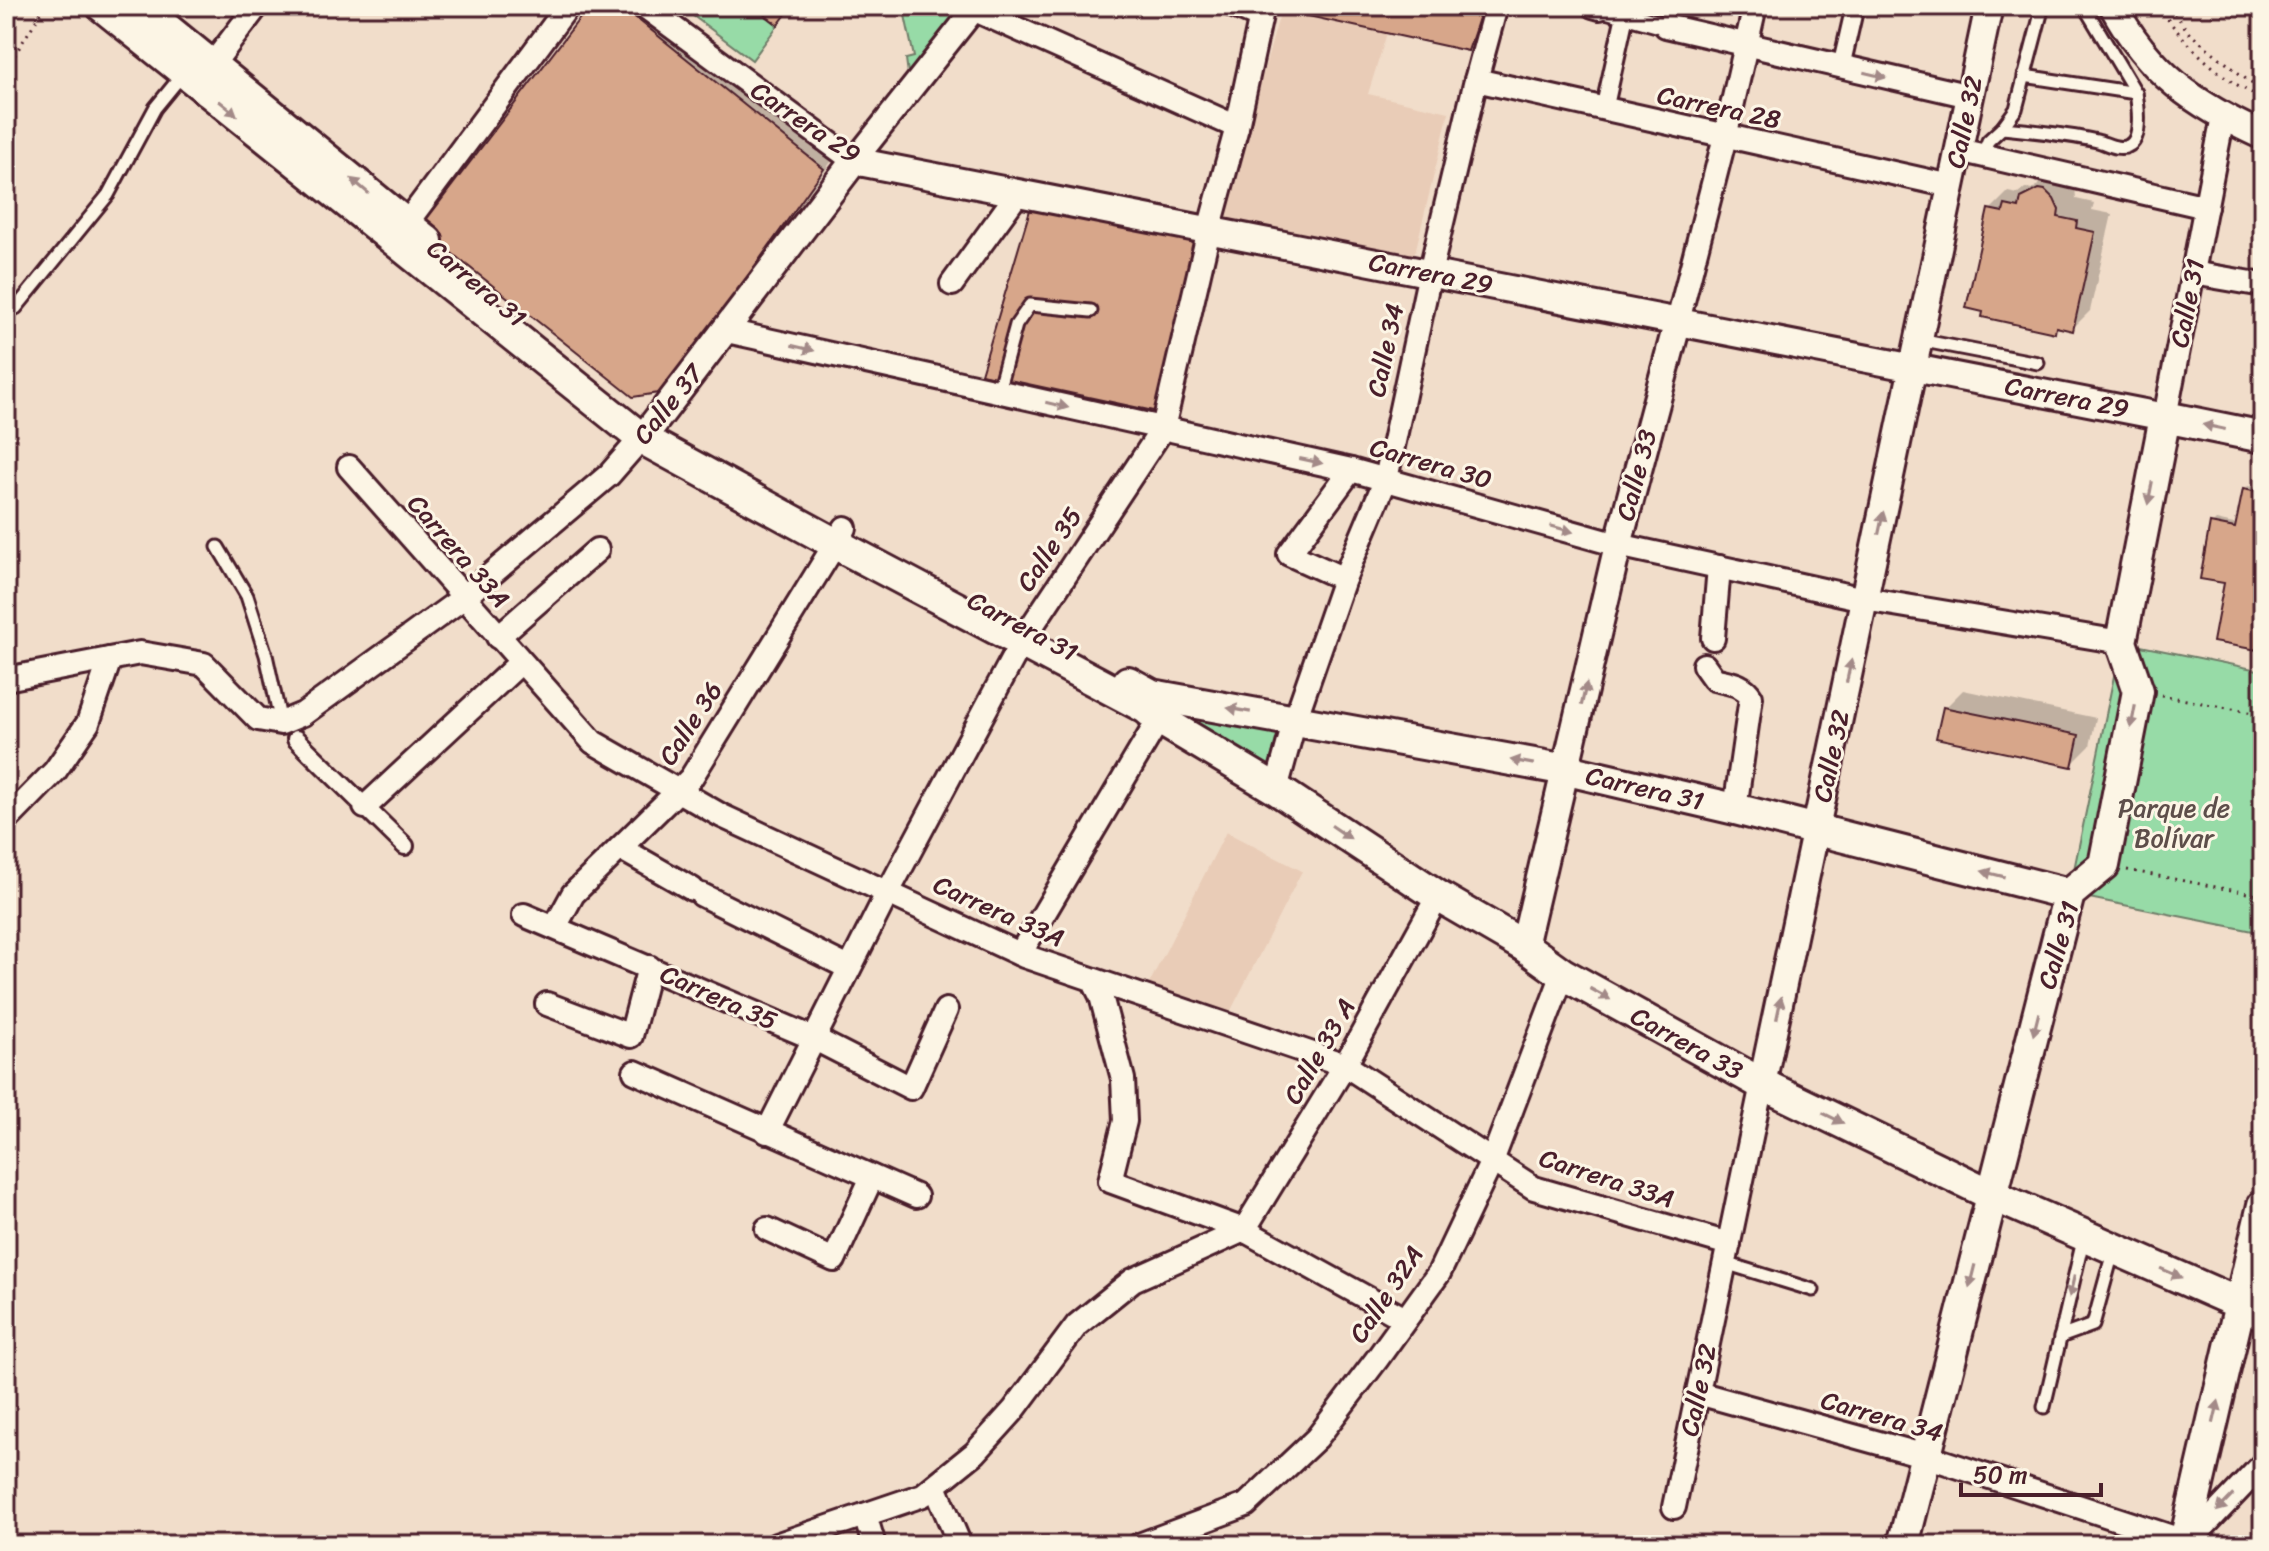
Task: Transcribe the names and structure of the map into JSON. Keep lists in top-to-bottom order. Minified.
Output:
{"streets":{"main road":["Carrera 29","Carrera 31","Calle 31","Carrera 33"],"street":["Carrera 28","Calle 32","Calle 34","Calle 37","Carrera 30","Calle 33","Calle 35","Carrera 33A","Calle 36","Carrera 35","Calle 33 A","Calle 32A","Carrera 34"]},"crossings":[["Carrera 28","Calle 32"],["Carrera 28","Calle 34"],["Carrera 28","Calle 33"],["Carrera 29","Calle 32"],["Carrera 29","Calle 31"],["Carrera 29","Calle 34"],["Carrera 29","Calle 37"],["Carrera 29","Calle 33"],["Carrera 29","Calle 35"],["Calle 32","Carrera 31"],["Calle 32","Carrera 30"],["Calle 32","Carrera 33A"],["Calle 32","Carrera 33"],["Calle 32","Carrera 34"],["Carrera 31","Calle 31"],["Carrera 31","Calle 34"],["Carrera 31","Calle 37"],["Carrera 31","Calle 33"],["Carrera 31","Calle 35"],["Carrera 31","Calle 36"],["Carrera 31","Carrera 33"],["Calle 31","Carrera 30"],["Calle 31","Carrera 33"],["Calle 31","Carrera 34"],["Calle 34","Carrera 30"],["Calle 34","Carrera 33"],["Calle 37","Carrera 30"],["Calle 37","Carrera 33A"],["Carrera 30","Calle 33"],["Carrera 30","Calle 35"],["Calle 33","Carrera 33"],["Calle 35","Carrera 33A"],["Calle 35","Carrera 35"],["Carrera 33A","Calle 36"],["Carrera 33A","Calle 33 A"],["Carrera 33A","Calle 32A"],["Calle 36","Carrera 35"],["Carrera 33","Calle 33 A"],["Carrera 33","Calle 32A"]],"one_way":["Calle 32","Calle 31","Carrera 30","Carrera 33"],"parks":["Parque de Bolívar"],"scale_bar":"50 m"}
